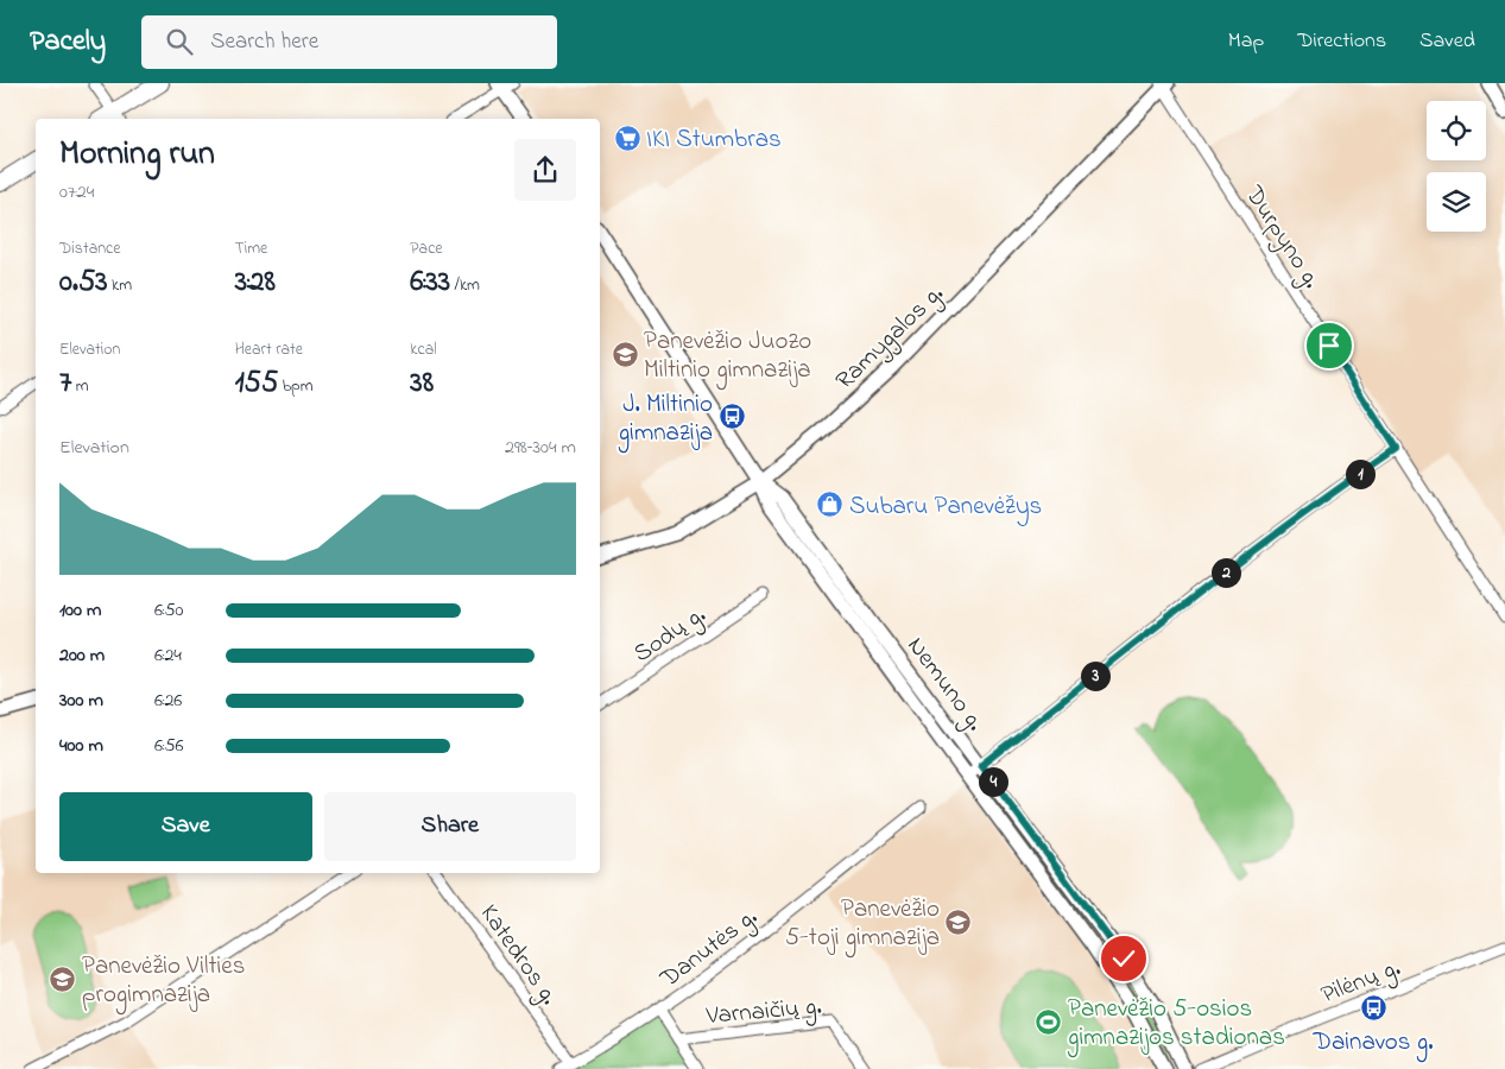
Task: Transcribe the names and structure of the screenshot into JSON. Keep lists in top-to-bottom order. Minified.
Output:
{"streets":{"main road":["Ramygalos g.","Nemuno g."],"street":["Durpyno g.","Sodų g.","Danutės g.","Katedros g.","Pilėnų g.","Varnaičių g."]},"crossings":[["Durpyno g.","Ramygalos g."],["Ramygalos g.","Nemuno g."],["Danutės g.","Katedros g."]],"places":{"supermarket":["IKI Stumbras"],"school or university":["Panevėžio Juozo Miltinio gimnazija","Panevėžio 5-toji gimnazija","Panevėžio Vilties progimnazija"],"bus stop":["J. Miltinio gimnazija","Dainavos g."],"shop":["Subaru Panevėžys"],"sports":["Panevėžio 5-osios gimnazijos stadionas"]},"page":{"header":"Pacely","search":"Search here","nav":["Map","Directions","Saved"],"heading":["Morning run","07:24"],"stats":[["Distance","0.53 km"],["Time","3:28"],["Pace","6:33 /km"],["Elevation","7 m"],["Heart rate","155 bpm"],["kcal","38"]],"chart":["Elevation","298–304 m"],"pins":["1","2","3","4"],"list":[{"name":"100 m","note":"6:50"},{"name":"200 m","note":"6:24"},{"name":"300 m","note":"6:26"},{"name":"400 m","note":"6:56"}],"buttons":["Save","Share"]}}
